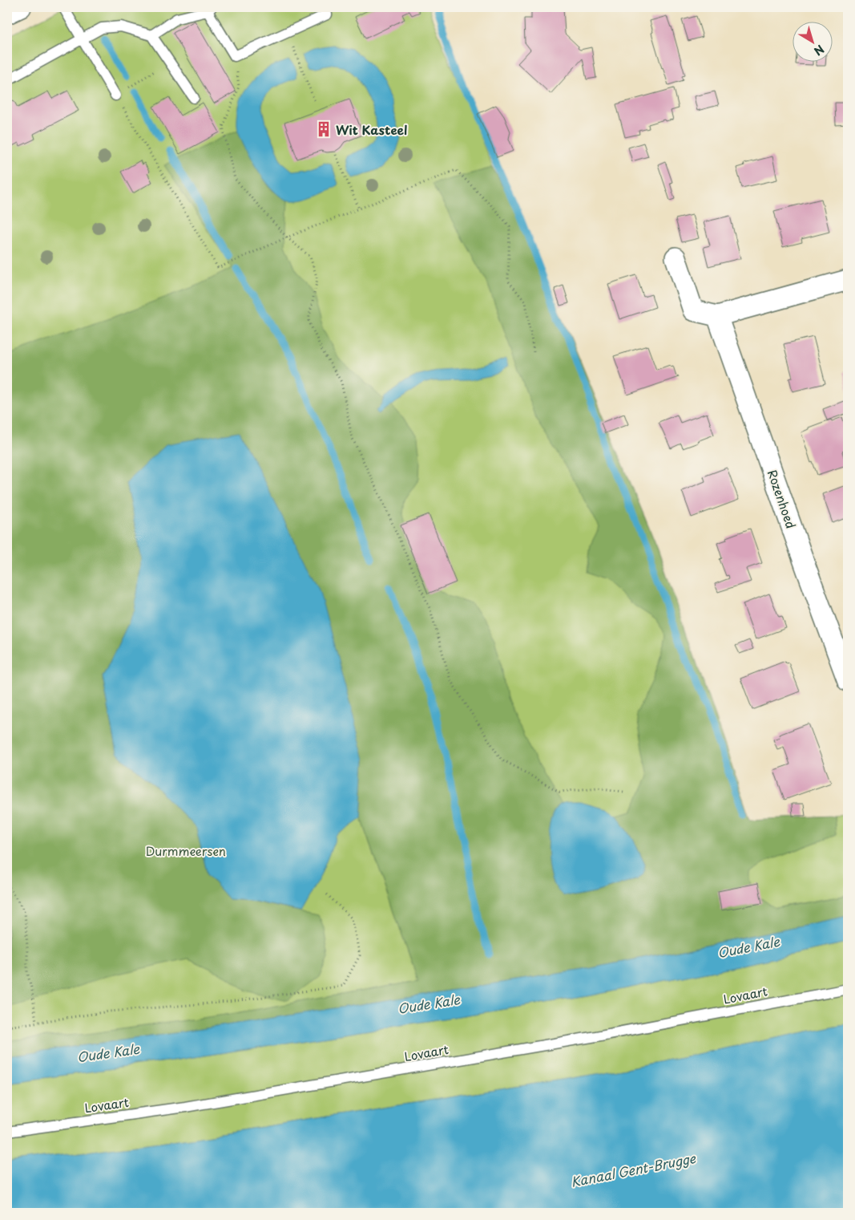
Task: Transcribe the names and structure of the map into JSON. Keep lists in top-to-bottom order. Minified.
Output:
{"streets":{"street":["Rozenhoed"],"lane":["Lovaart"]},"water":["Oude Kale","Kanaal Gent-Brugge"],"parks":["Durmmeersen"],"places":{"building":["Wit Kasteel"]},"north":"bottom right"}
